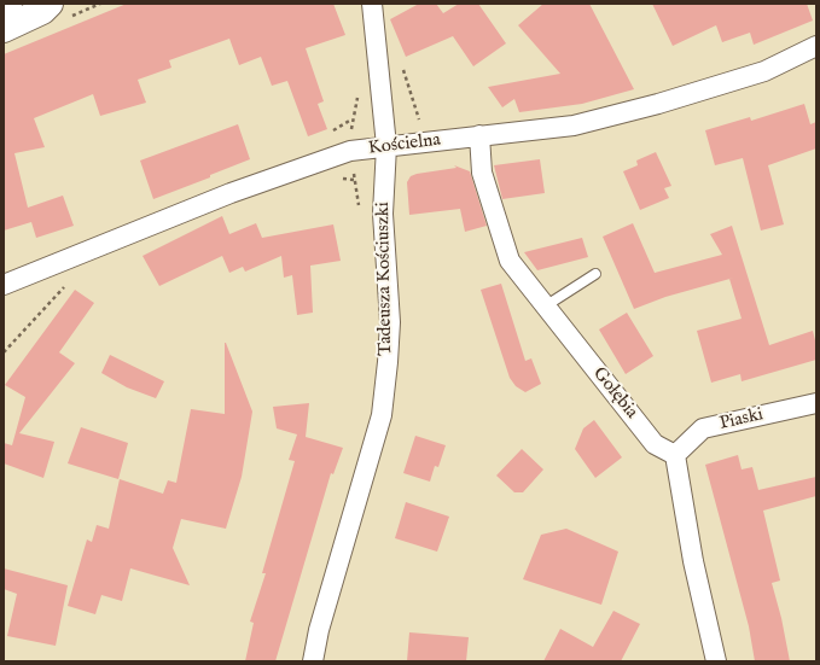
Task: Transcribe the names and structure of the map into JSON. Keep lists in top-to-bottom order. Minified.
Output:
{"streets":{"street":["Kościelna","Tadeusza Kościuszki","Gołębia","Piaski"]},"crossings":[["Kościelna","Tadeusza Kościuszki"],["Kościelna","Gołębia"],["Gołębia","Piaski"]]}
